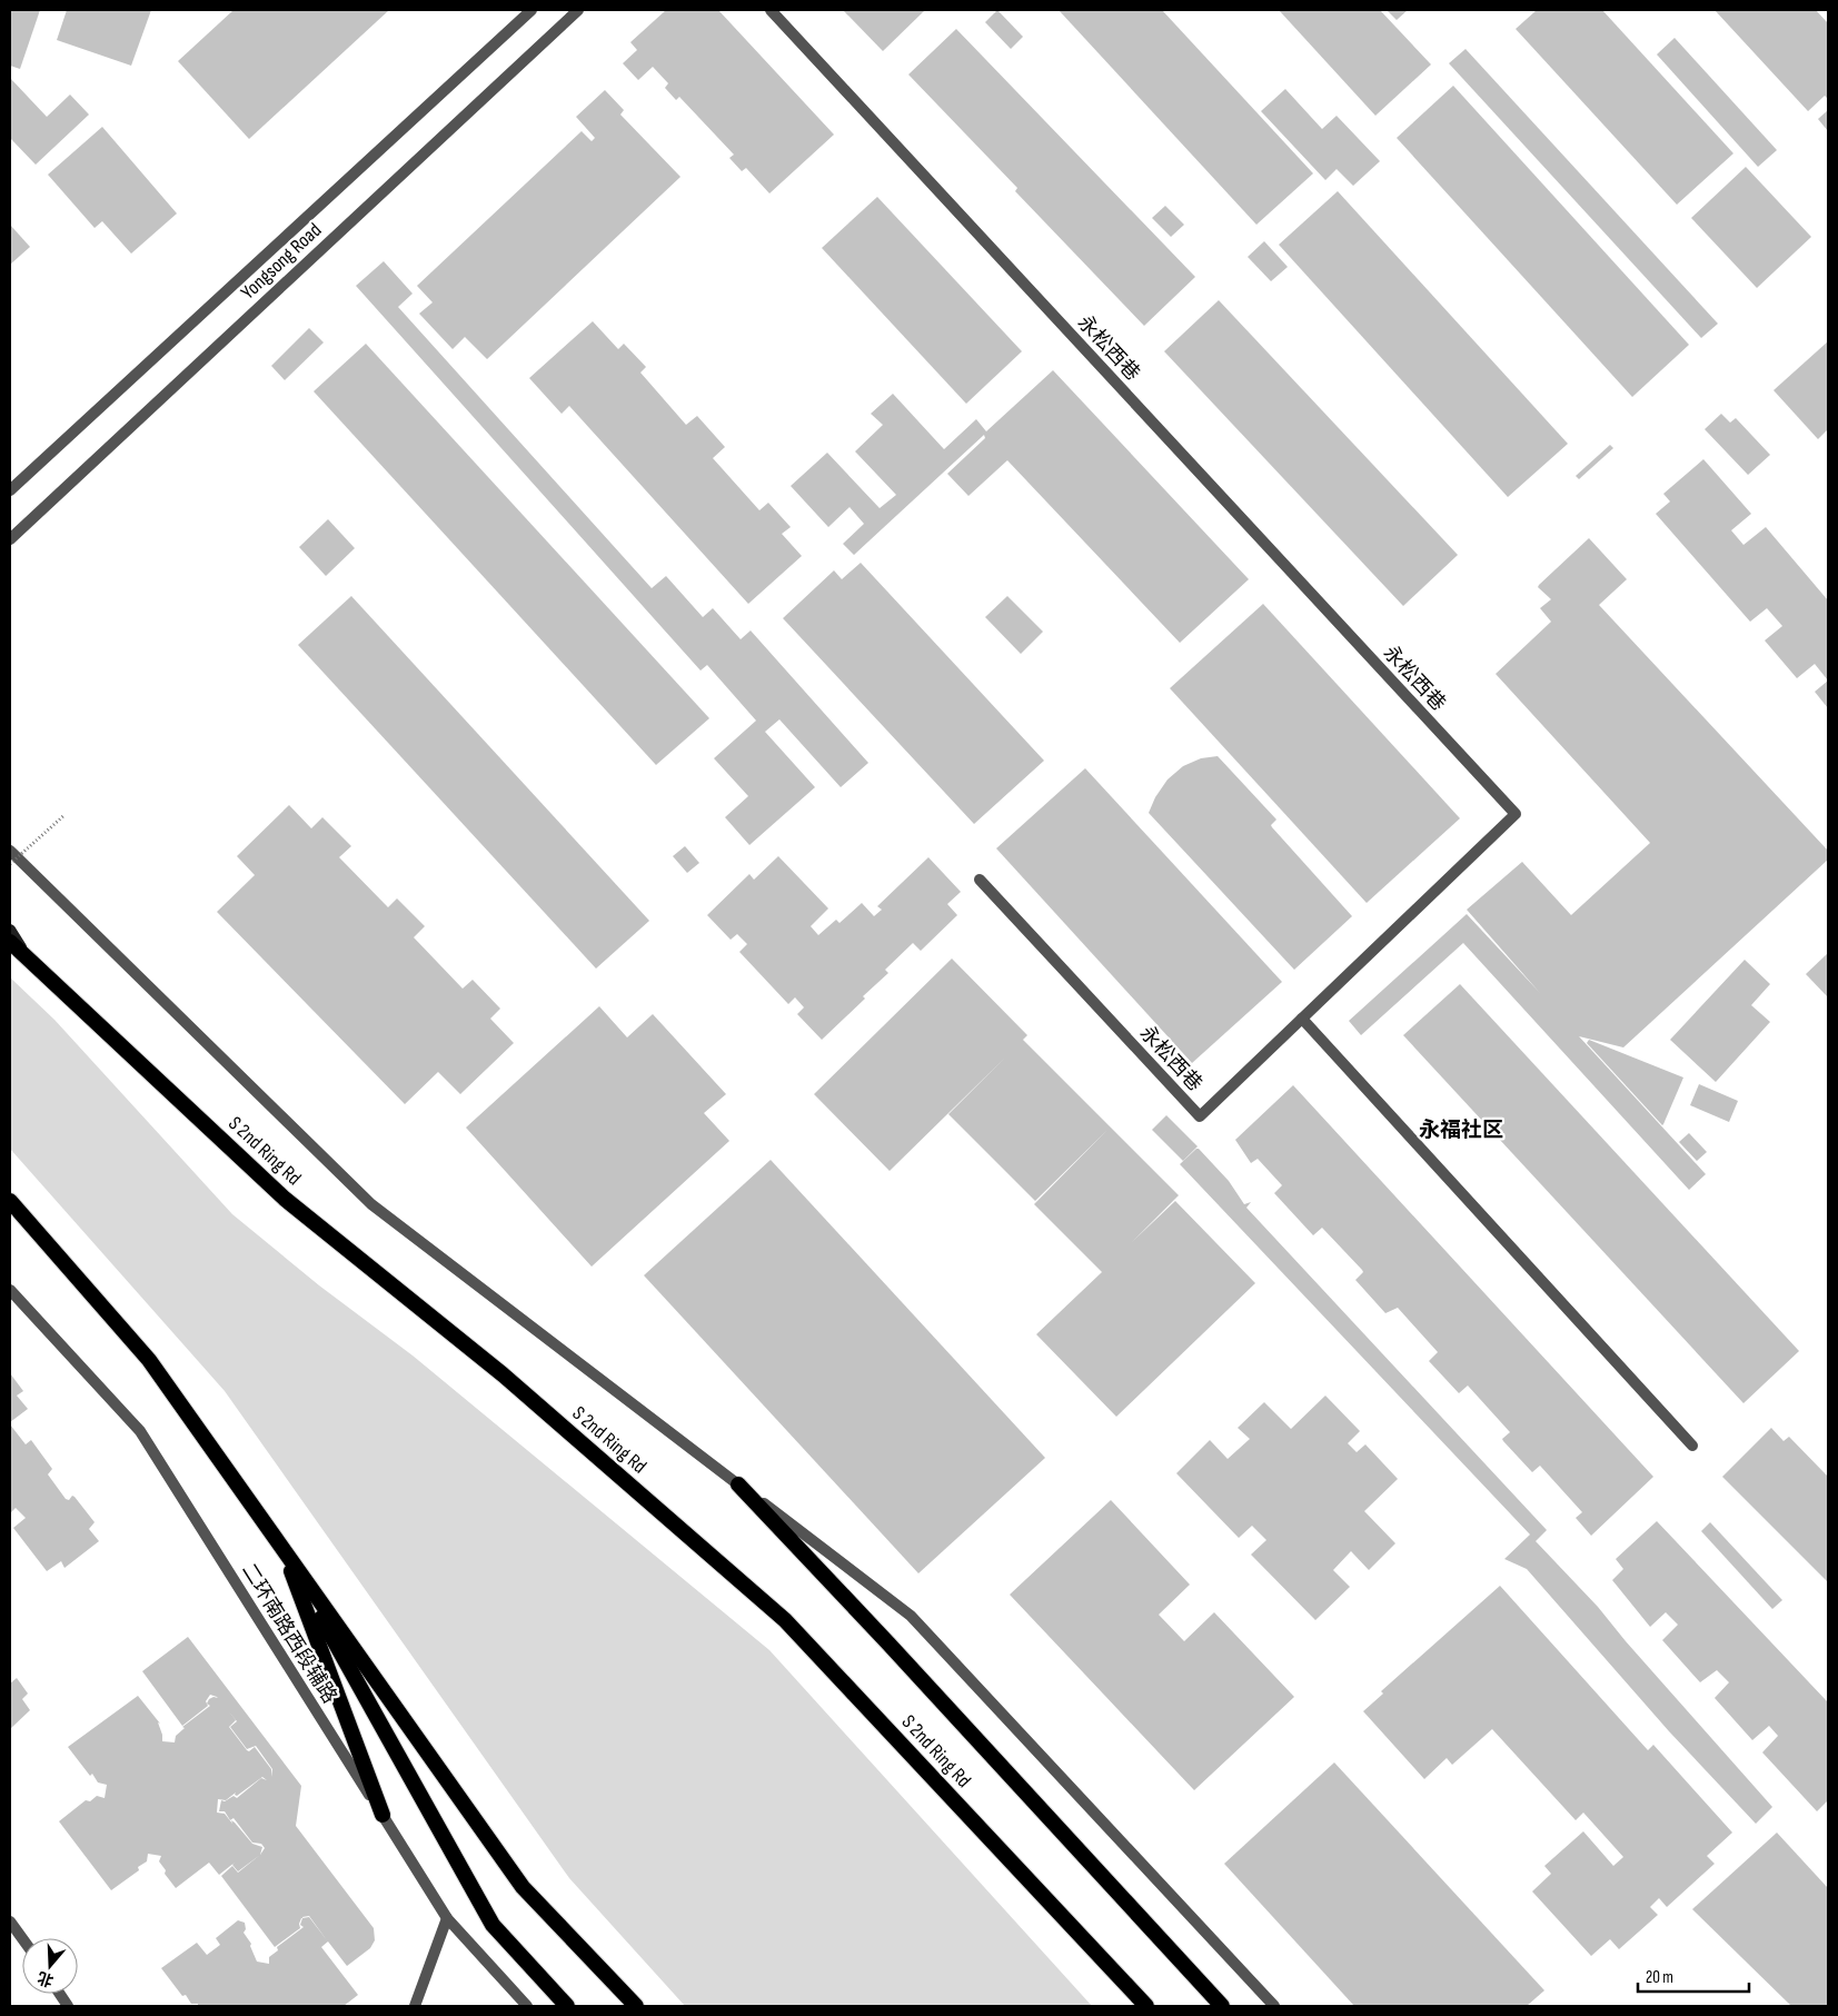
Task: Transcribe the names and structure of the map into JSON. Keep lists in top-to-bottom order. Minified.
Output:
{"streets":{"highway":["S 2nd Ring Rd"],"street":["Yongsong Road","永松西巷","二环南路西段辅路"]},"districts":["永福社区"],"scale_bar":"20 m","north":"bottom"}
